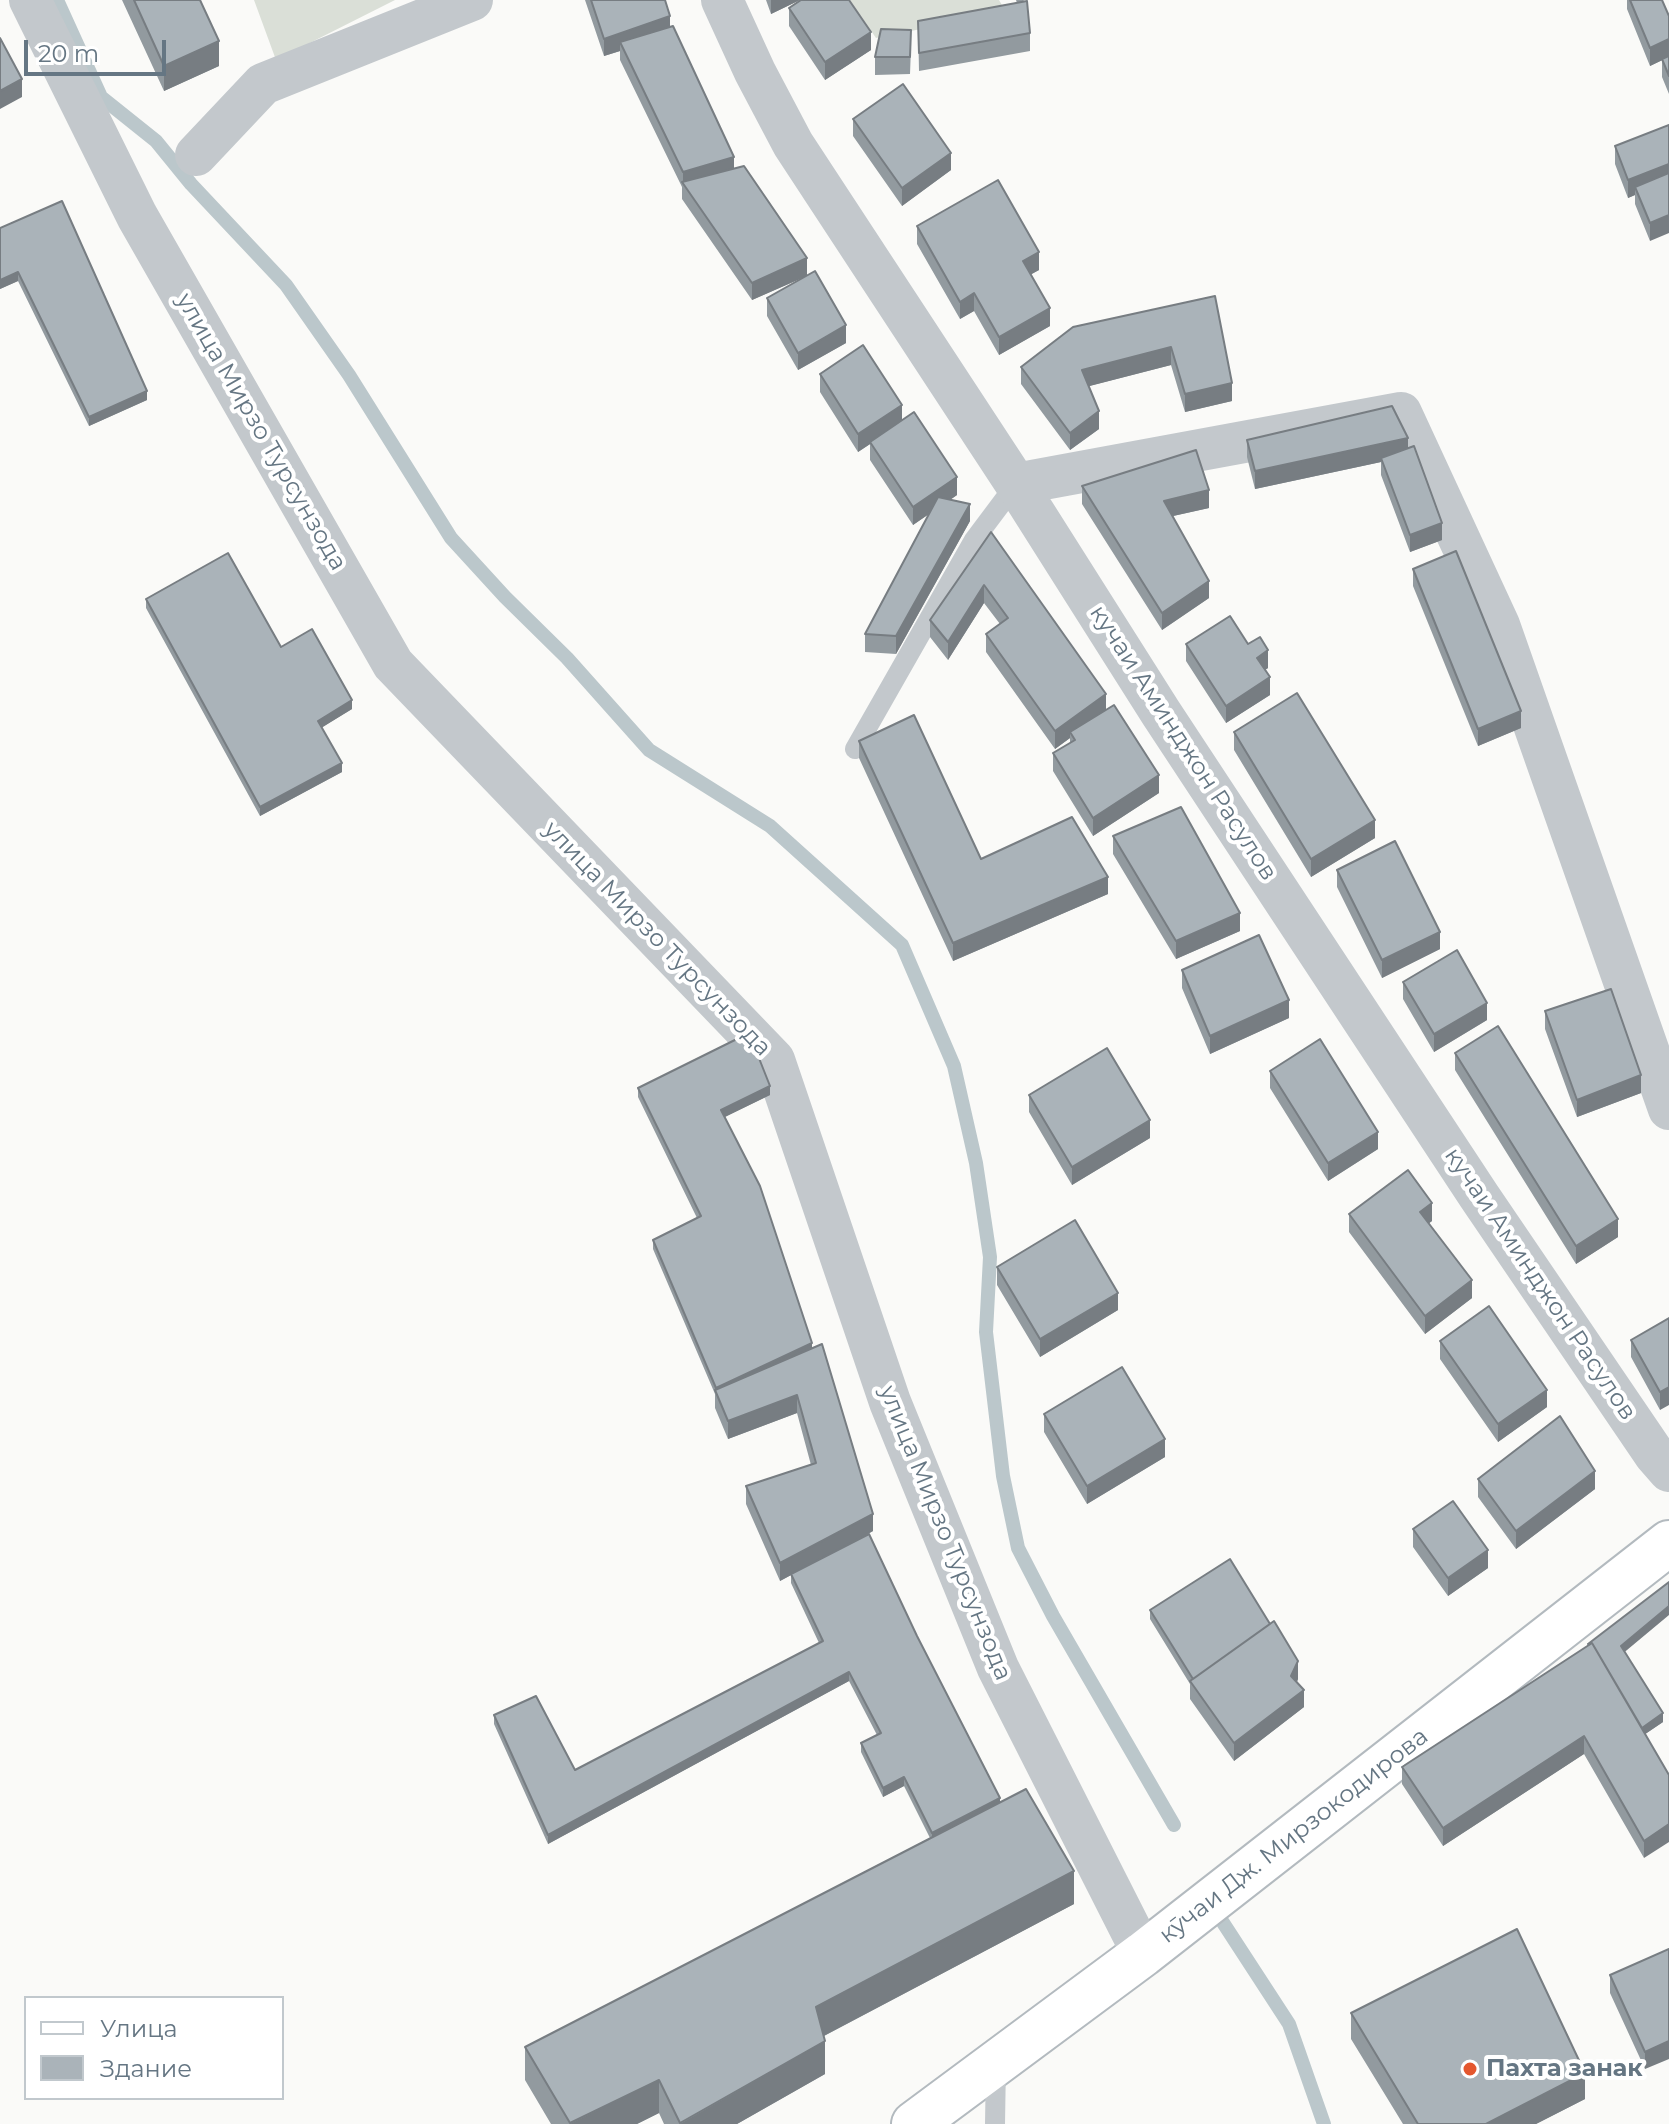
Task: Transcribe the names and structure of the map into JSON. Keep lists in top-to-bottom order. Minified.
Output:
{"streets":{"street":["улица Мирзо Турсунзода","кучаи Аминджон Расулов","кӯчаи Дж. Мирзокодирова"]},"crossings":[["улица Мирзо Турсунзода","кӯчаи Дж. Мирзокодирова"]],"places":["Пахта занак"],"legend":["Улица","Здание"],"scale_bar":"20 m"}
